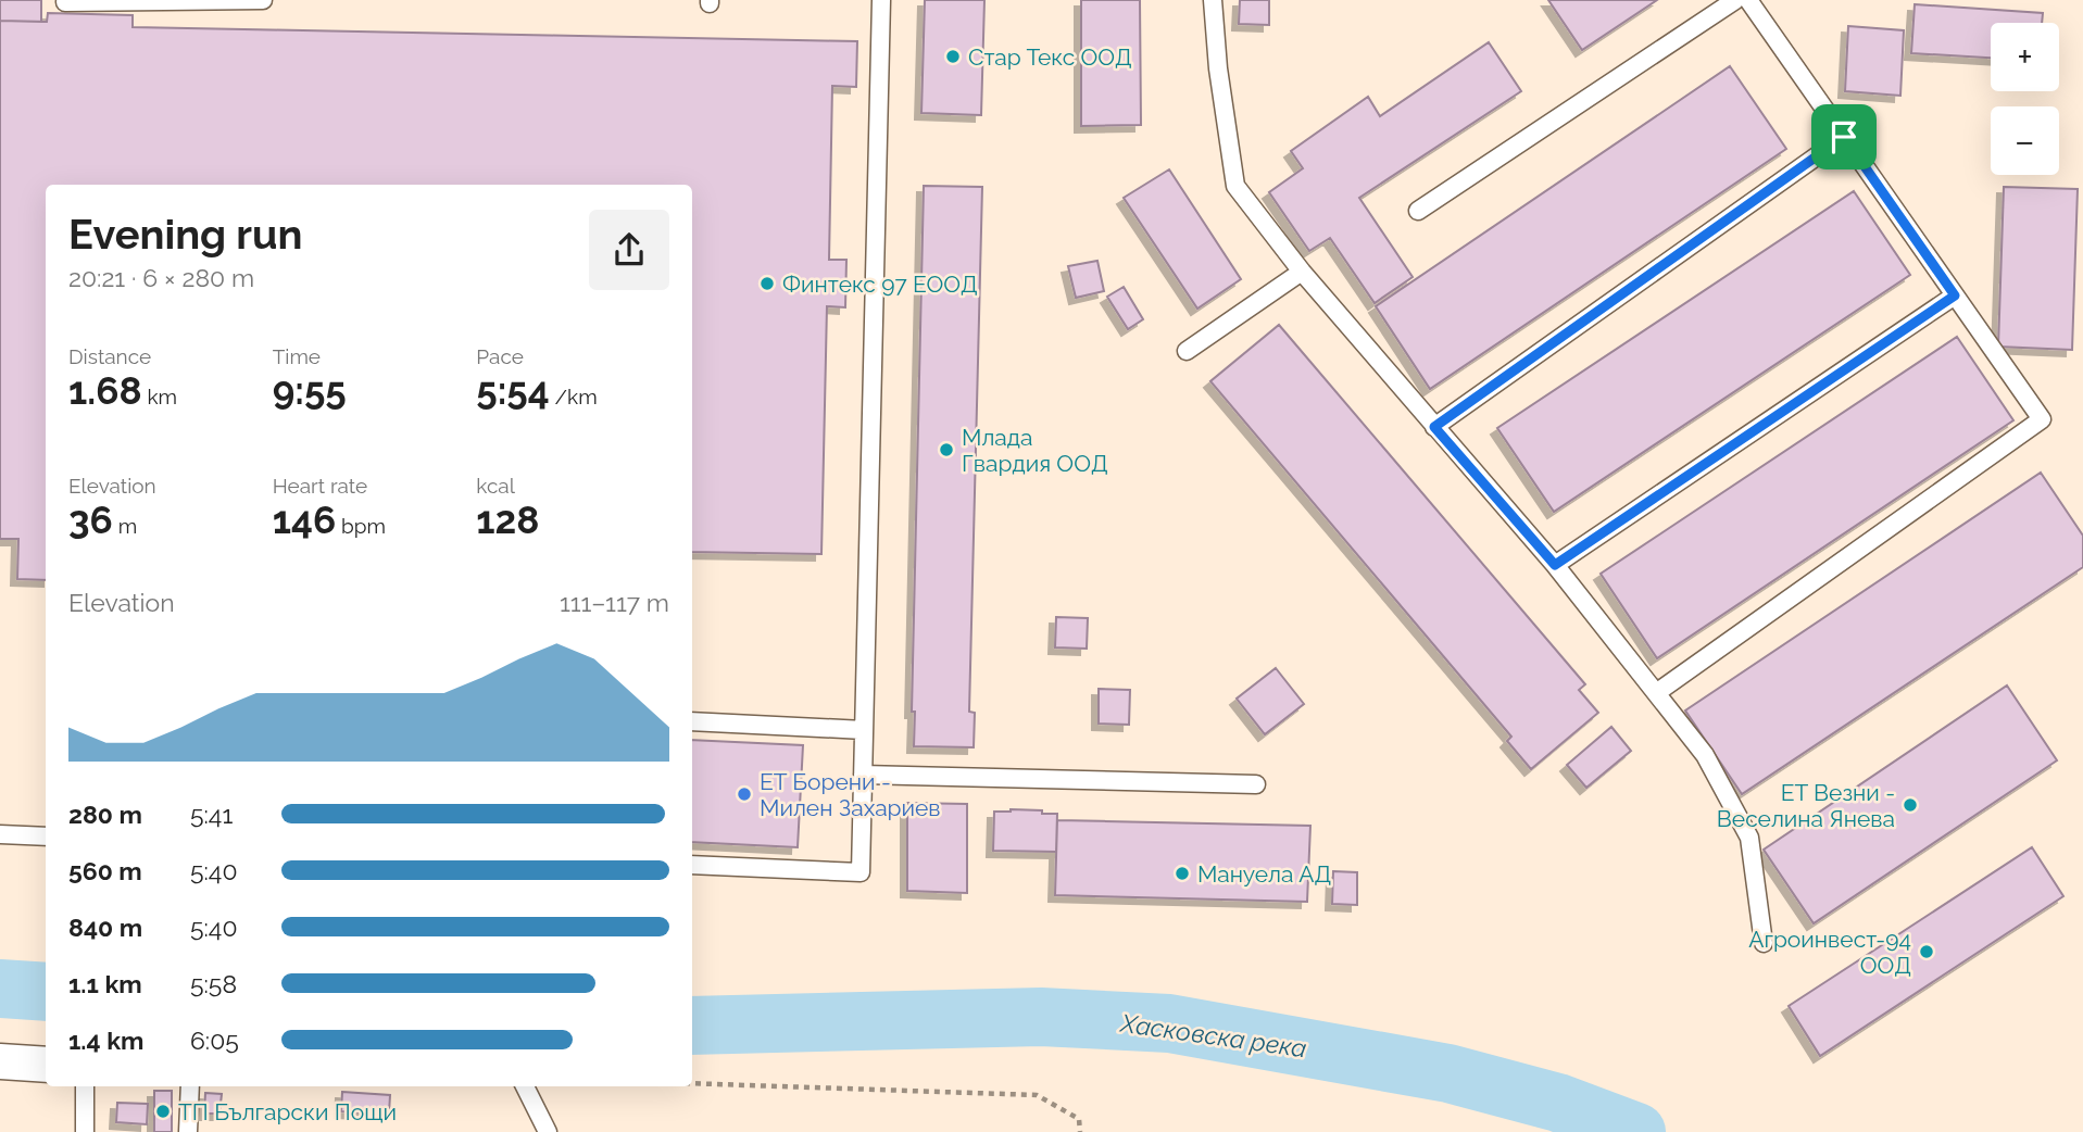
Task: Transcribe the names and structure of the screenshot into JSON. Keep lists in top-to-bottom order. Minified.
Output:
{"water":["Хасковска река"],"places":["Стар Текс ООД","Финтекс 97 ЕООД","Млада Гвардия ООД","ЕТ Борени - Милен Захариев","ЕТ Везни - Веселина Янева","Мануела АД","Агроинвест-94 ООД","ТП Български Пощи"],"page":{"map_buttons":["+","−"],"heading":["Evening run","20:21 · 6 × 280 m"],"stats":[["Distance","1.68 km"],["Time","9:55"],["Pace","5:54 /km"],["Elevation","36 m"],["Heart rate","146 bpm"],["kcal","128"]],"chart":["Elevation","111–117 m"],"list":[{"name":"280 m","note":"5:41"},{"name":"560 m","note":"5:40"},{"name":"840 m","note":"5:40"},{"name":"1.1 km","note":"5:58"},{"name":"1.4 km","note":"6:05"}]}}
